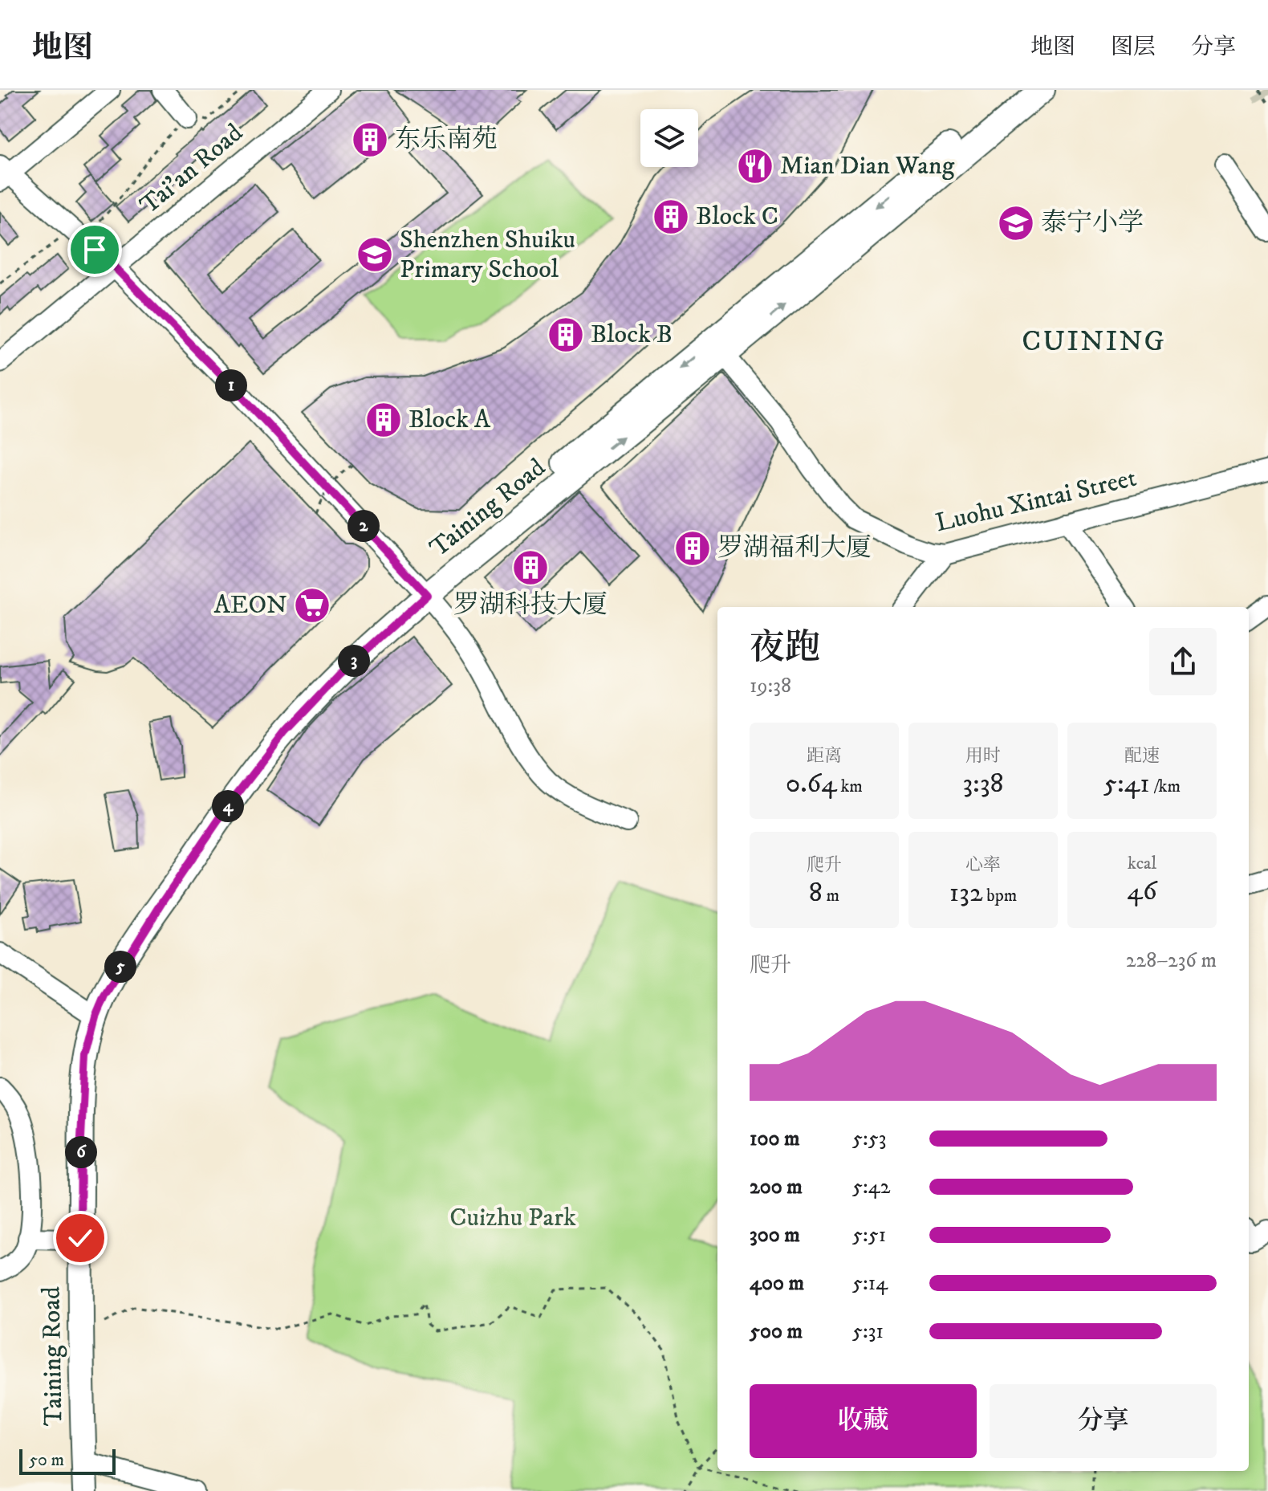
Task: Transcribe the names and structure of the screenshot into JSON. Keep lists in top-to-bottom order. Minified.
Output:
{"streets":{"main road":["Taining Road"],"street":["Tai'an Road","Luohu Xintai Street"]},"crossings":[["Luohu Xintai Street","Taining Road"]],"districts":["CUINING"],"parks":["Cuizhu Park"],"places":{"building":["东乐南苑","Block C","Block B","Block A","罗湖福利大厦","罗湖科技大厦"],"restaurant":["Mian Dian Wang"],"school or university":["泰宁小学","Shenzhen Shuiku Primary School"],"supermarket":["AEON"]},"scale_bar":"50 m","page":{"header":"地图","nav":["地图","图层","分享"],"pins":["1","2","3","4","5","6"],"heading":["夜跑","19:38"],"stats":[["距离","0.64 km"],["用时","3:38"],["配速","5:41 /km"],["爬升","8 m"],["心率","132 bpm"],["kcal","46"]],"chart":["爬升","228–236 m"],"list":[{"name":"100 m","note":"5:53"},{"name":"200 m","note":"5:42"},{"name":"300 m","note":"5:51"},{"name":"400 m","note":"5:14"},{"name":"500 m","note":"5:31"}],"buttons":["收藏","分享"],"scale":"50 m"}}
